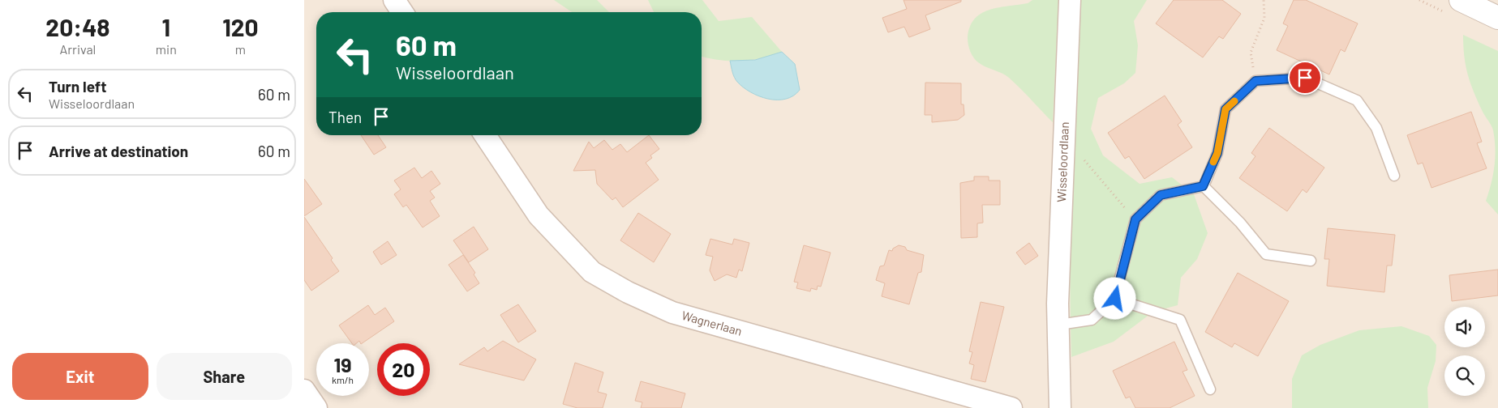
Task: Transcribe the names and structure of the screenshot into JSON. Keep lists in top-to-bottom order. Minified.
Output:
{"streets":{"street":["Wisseloordlaan","Wagnerlaan"]},"page":{"eta":["20:48","Arrival","1","min","120","m"],"turn":["60 m","Wisseloordlaan"],"list":[{"name":"Turn left","note":"Wisseloordlaan","value":"60 m"},{"name":"Arrive at destination","value":"60 m"}],"then":"Then","speed":"19 km/h","limit":"20","buttons":["Exit","Share"]}}
